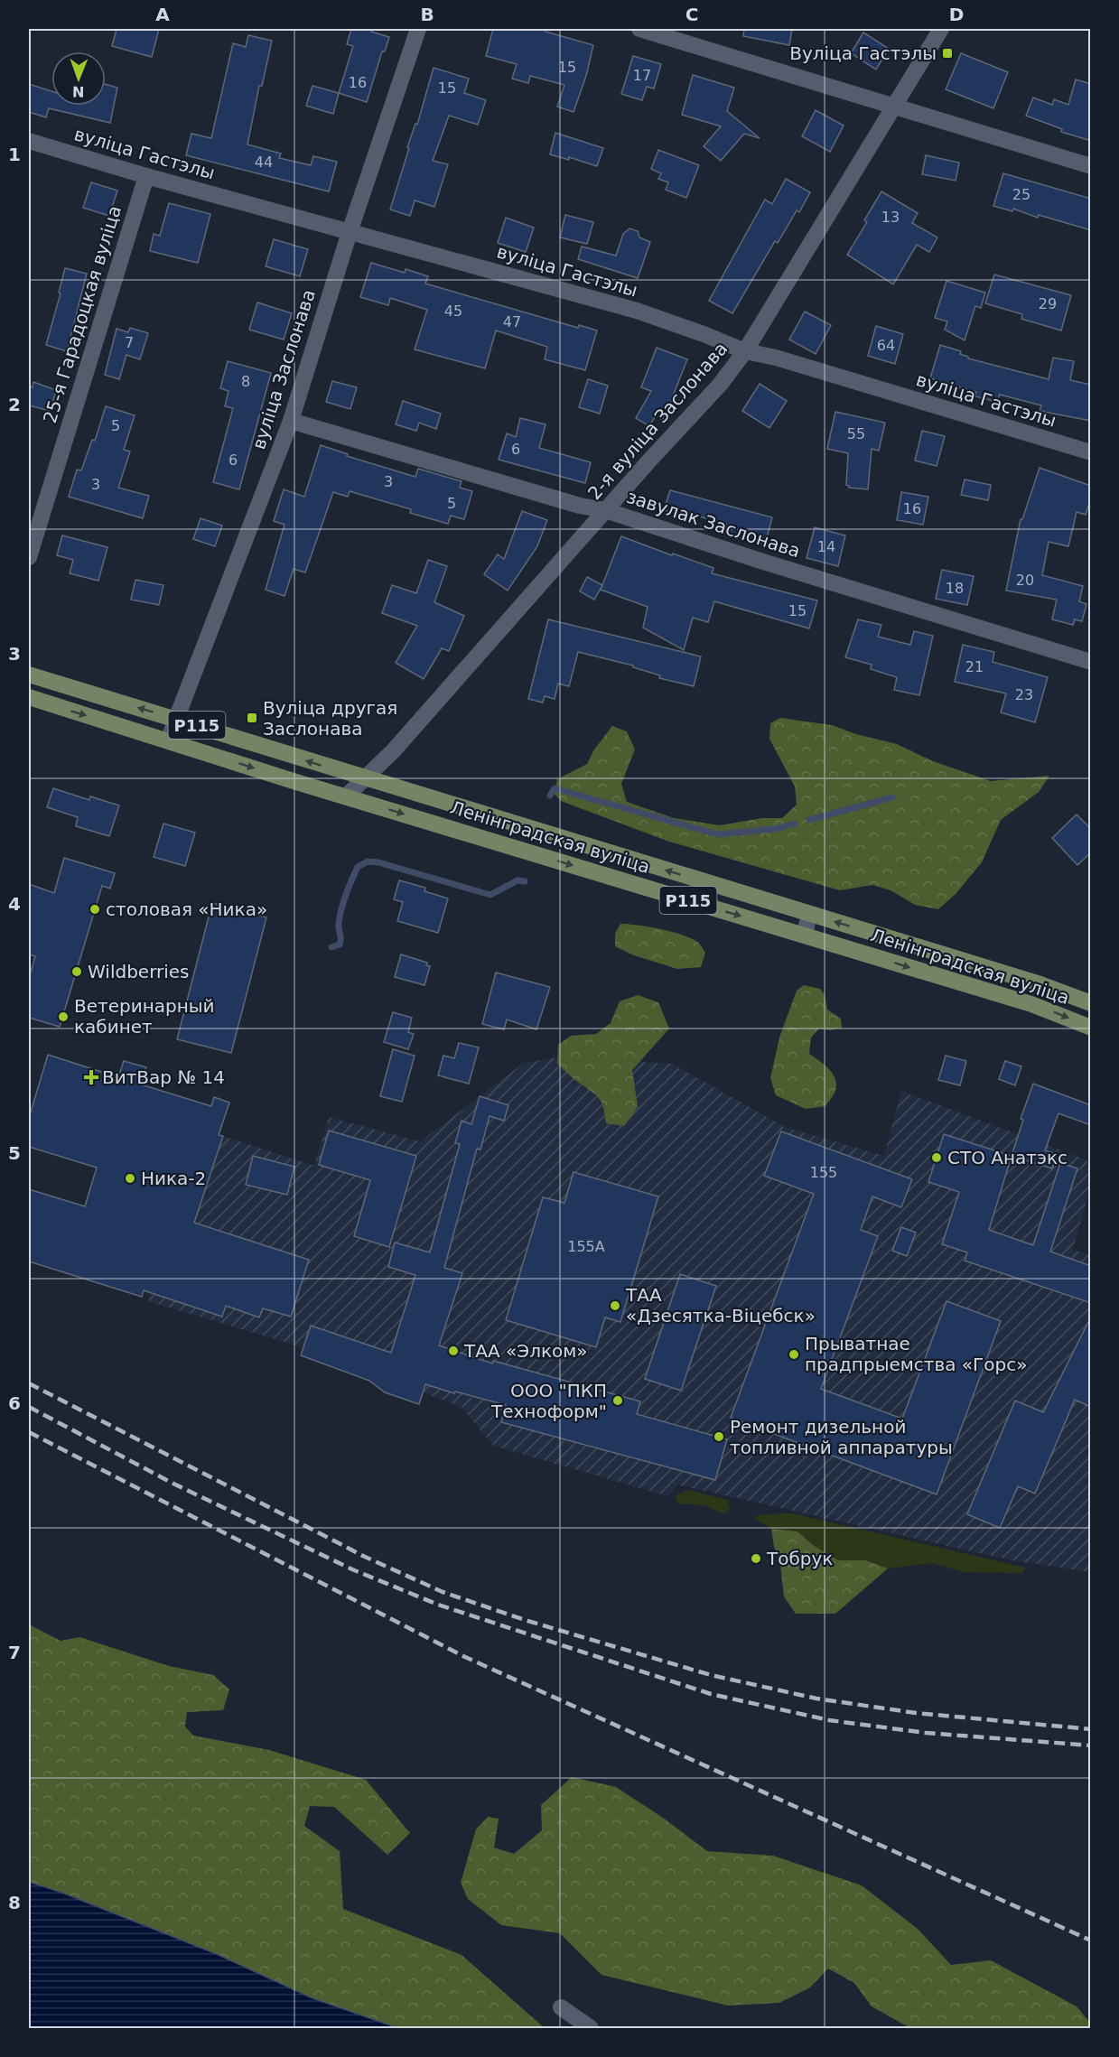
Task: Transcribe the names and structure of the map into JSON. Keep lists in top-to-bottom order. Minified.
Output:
{"streets":{"main road":["Р115","Ленінградская вуліца"],"street":["вуліца Гастэлы","25-я Гарадоцкая вуліца","вуліца Заслонава","2-я вуліца Заслонава","завулак Заслонава"]},"crossings":[["вуліца Гастэлы","25-я Гарадоцкая вуліца"],["вуліца Гастэлы","вуліца Заслонава"],["вуліца Гастэлы","2-я вуліца Заслонава"],["вуліца Заслонава","завулак Заслонава"],["вуліца Заслонава","Ленінградская вуліца"],["2-я вуліца Заслонава","завулак Заслонава"],["2-я вуліца Заслонава","Ленінградская вуліца"]],"places":{"transit":["Вуліца Гастэлы","Вуліца другая Заслонава"],"other":["столовая «Ника»","Wildberries","Ветеринарный кабинет","СТО Анатэкс","Ника-2","ТАА «Дзесятка-Віцебск»","ТАА «Элком»","Прыватнае прадпрыемства «Горс»","ООО \"ПКП Техноформ\"","Ремонт дизельной топливной аппаратуры","Тобрук"],"health":["ВитВар № 14"]},"house_numbers":["15","17","16","15","44","25","13","29","45","47","7","64","8","5","55","6","6","3","3","5","16","14","20","18","15","21","23","155","155А"],"north":"bottom","grid":{"columns":["A","B","C","D"],"rows":["1","2","3","4","5","6","7","8"]}}
